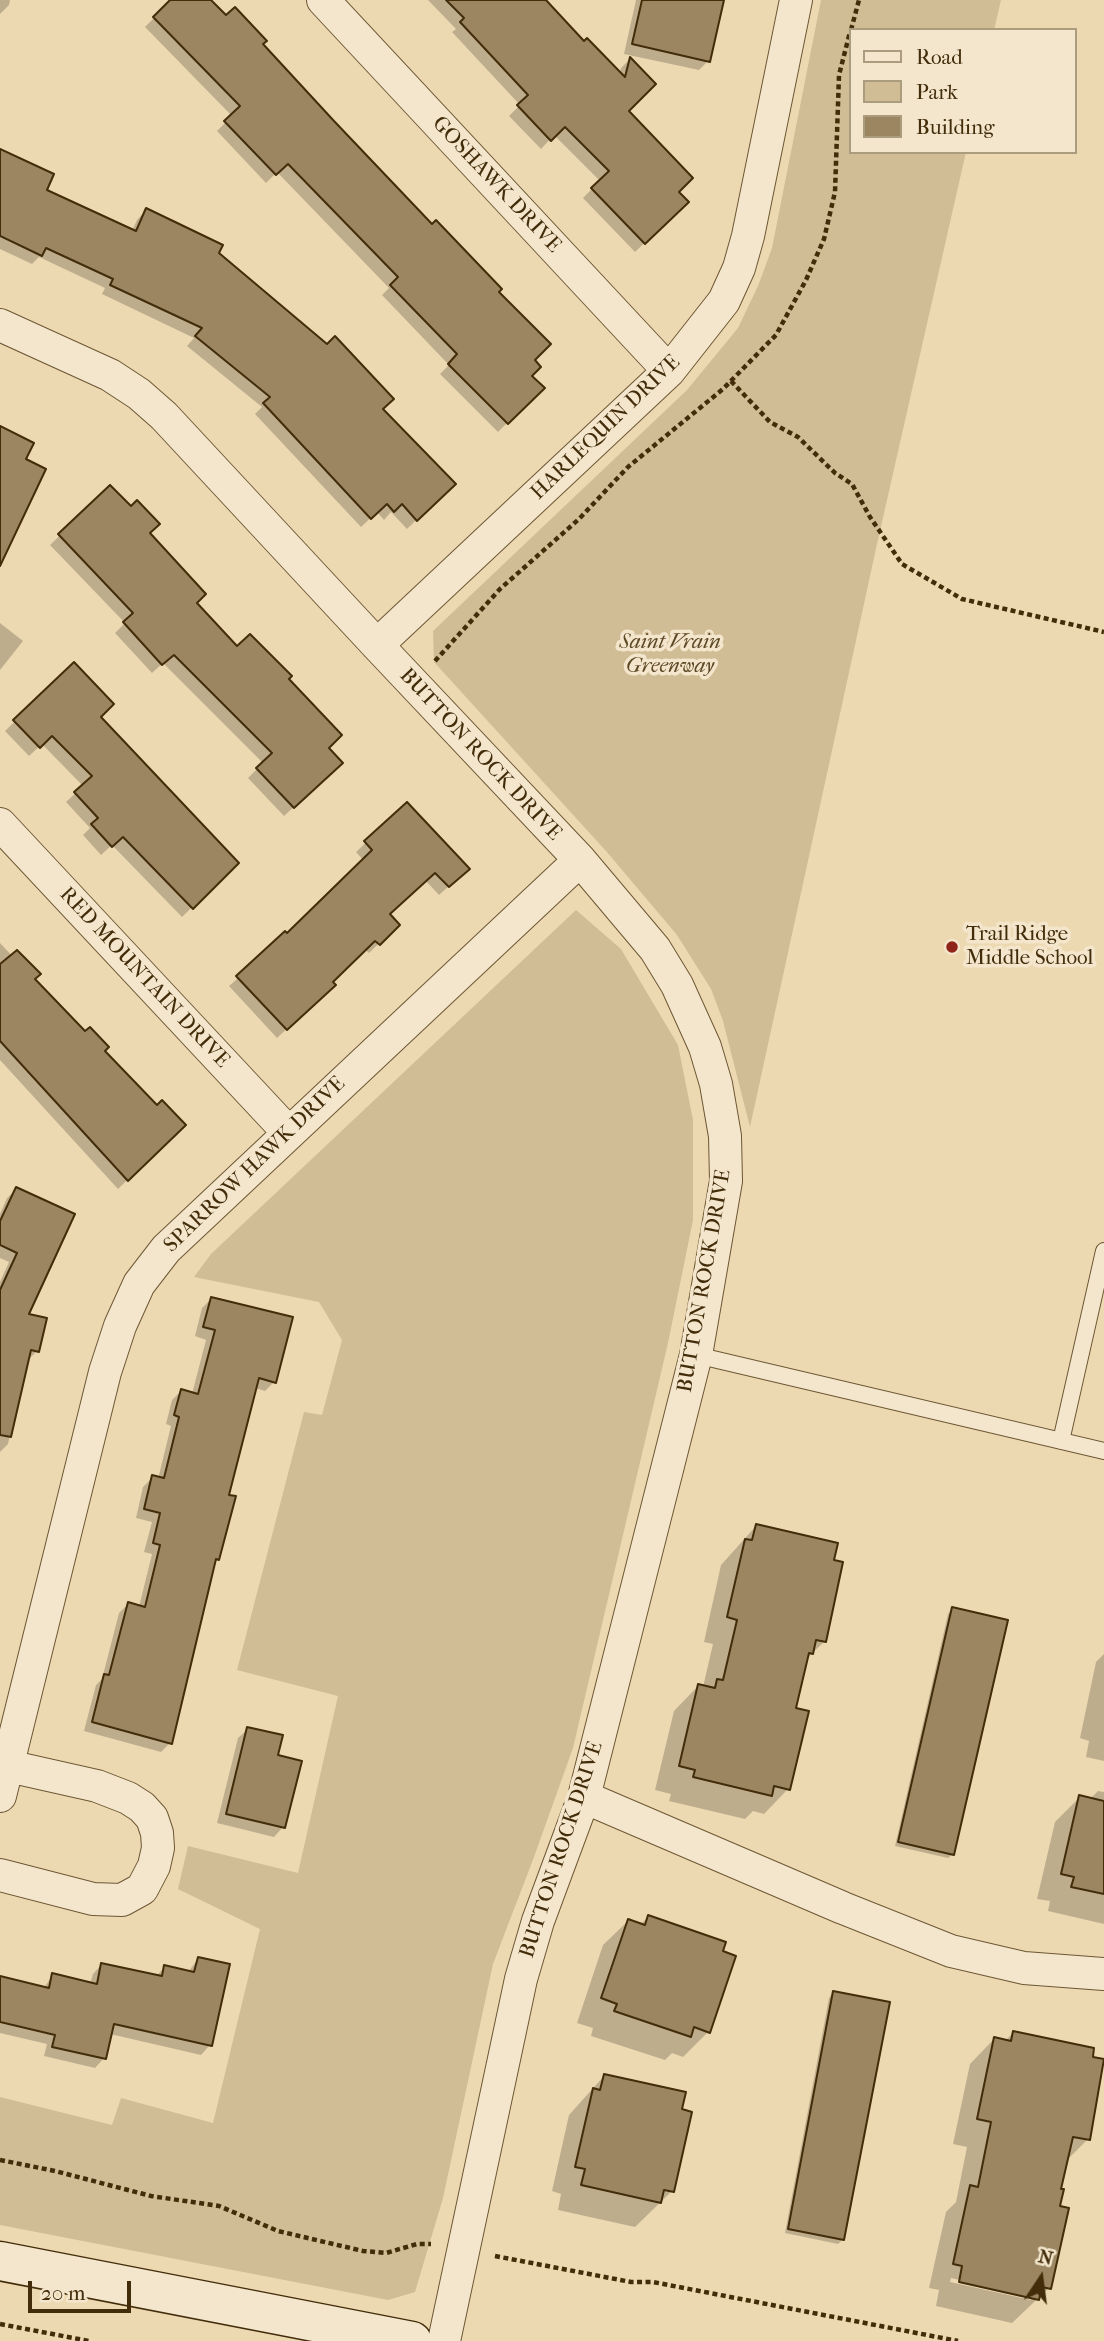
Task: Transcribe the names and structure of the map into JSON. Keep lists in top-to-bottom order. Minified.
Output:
{"streets":{"street":["GOSHAWK DRIVE","HARLEQUIN DRIVE","BUTTON ROCK DRIVE","RED MOUNTAIN DRIVE","SPARROW HAWK DRIVE"]},"crossings":[["GOSHAWK DRIVE","HARLEQUIN DRIVE"],["HARLEQUIN DRIVE","BUTTON ROCK DRIVE"],["BUTTON ROCK DRIVE","SPARROW HAWK DRIVE"],["RED MOUNTAIN DRIVE","SPARROW HAWK DRIVE"]],"parks":["Saint Vrain Greenway"],"places":["Trail Ridge Middle School"],"legend":["Road","Park","Building"],"scale_bar":"20 m","north":"top"}
